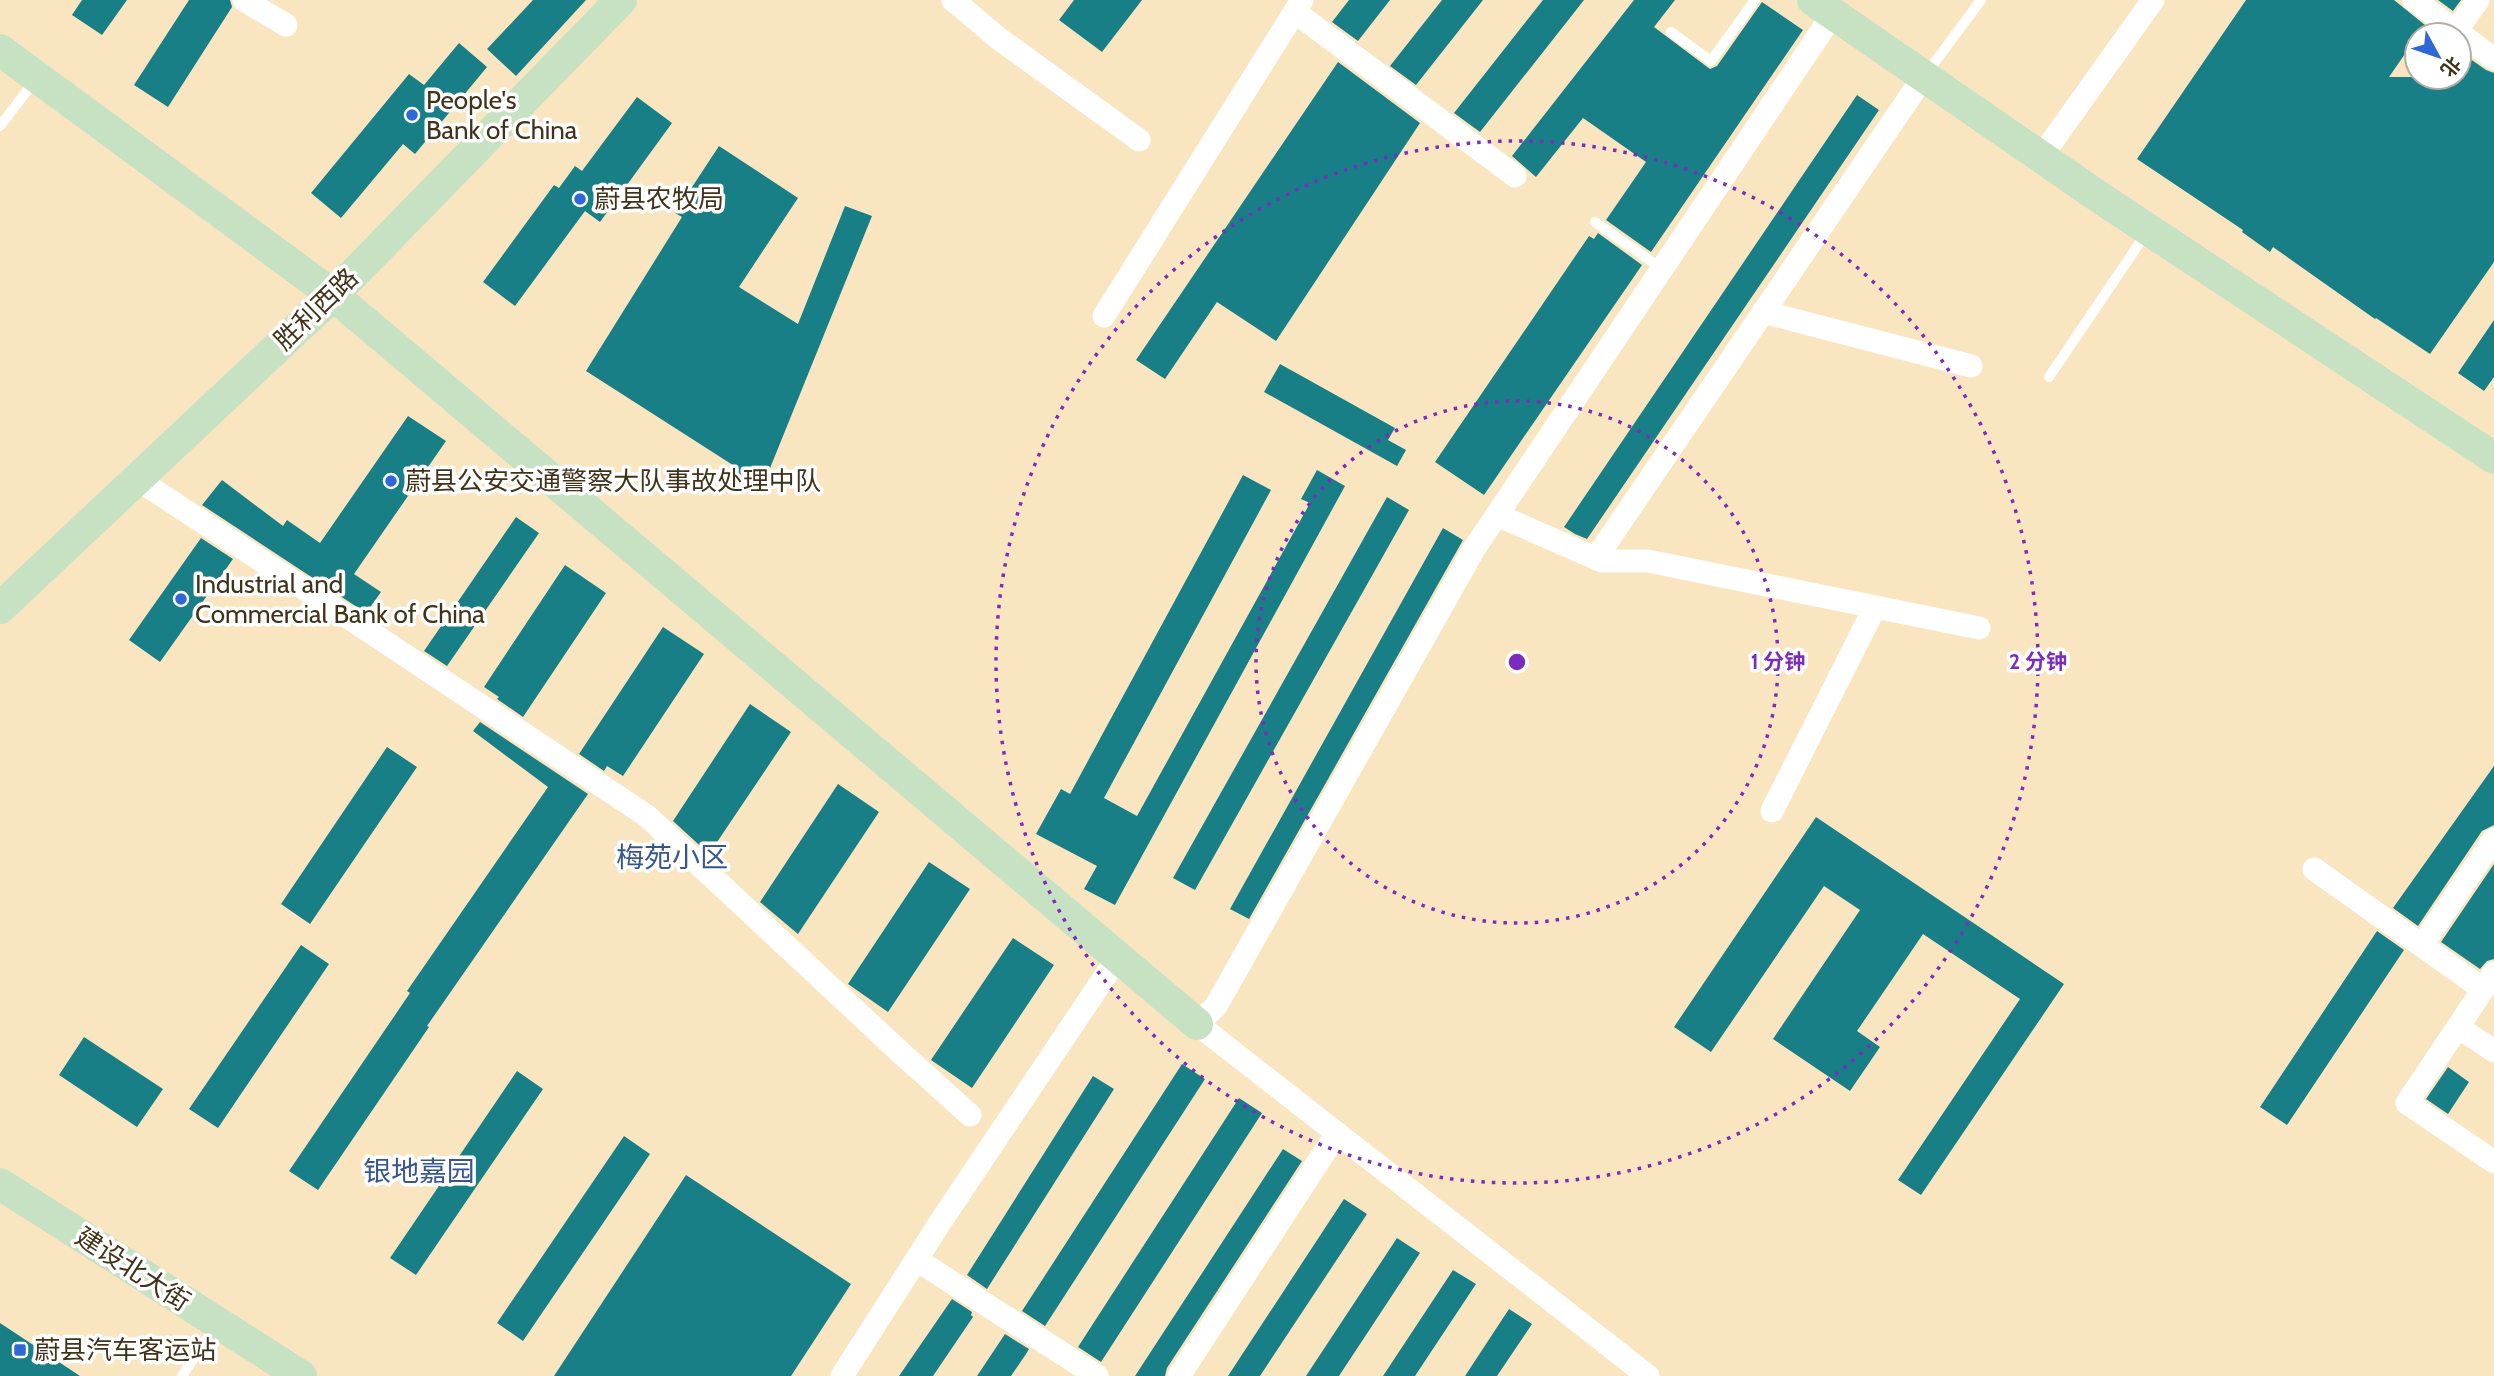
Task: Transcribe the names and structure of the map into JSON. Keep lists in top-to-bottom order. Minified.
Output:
{"streets":{"street":["胜利西路","建设北大街"]},"districts":["梅苑小区","银地嘉园"],"places":{"other":["People's Bank of China","蔚县农牧局","蔚县公安交通警察大队事故处理中队","Industrial and Commercial Bank of China"],"transit":["蔚县汽车客运站"]},"north":"bottom right","rings":["1 分钟","2 分钟"]}
